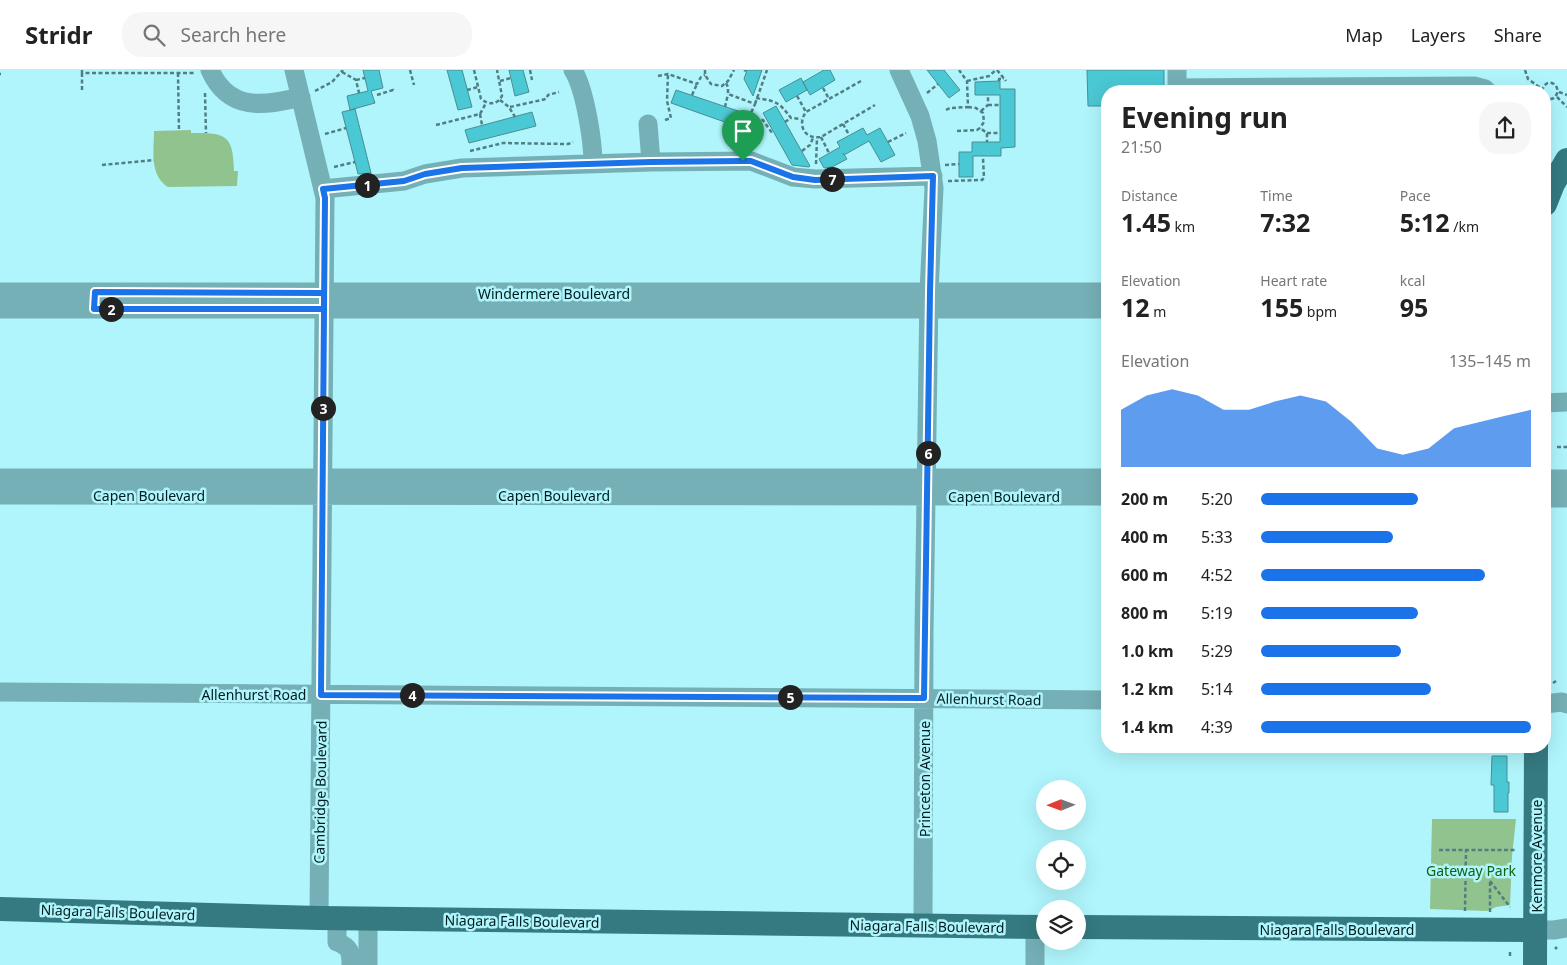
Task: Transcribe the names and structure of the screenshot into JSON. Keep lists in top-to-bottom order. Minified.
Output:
{"streets":{"main road":["Kenmore Avenue","Niagara Falls Boulevard"],"street":["Windermere Boulevard","Capen Boulevard","Allenhurst Road","Princeton Avenue","Cambridge Boulevard"]},"crossings":[["Windermere Boulevard","Princeton Avenue"],["Windermere Boulevard","Cambridge Boulevard"],["Capen Boulevard","Princeton Avenue"],["Capen Boulevard","Cambridge Boulevard"],["Allenhurst Road","Princeton Avenue"],["Allenhurst Road","Cambridge Boulevard"],["Princeton Avenue","Niagara Falls Boulevard"],["Cambridge Boulevard","Niagara Falls Boulevard"],["Kenmore Avenue","Niagara Falls Boulevard"]],"parks":["Gateway Park"],"north":"left","page":{"header":"Stridr","search":"Search here","nav":["Map","Layers","Share"],"heading":["Evening run","21:50"],"pins":["7","1","2","3","6","4","5"],"stats":[["Distance","1.45 km"],["Time","7:32"],["Pace","5:12 /km"],["Elevation","12 m"],["Heart rate","155 bpm"],["kcal","95"]],"chart":["Elevation","135–145 m"],"list":[{"name":"200 m","note":"5:20"},{"name":"400 m","note":"5:33"},{"name":"600 m","note":"4:52"},{"name":"800 m","note":"5:19"},{"name":"1.0 km","note":"5:29"},{"name":"1.2 km","note":"5:14"},{"name":"1.4 km","note":"4:39"}]}}
